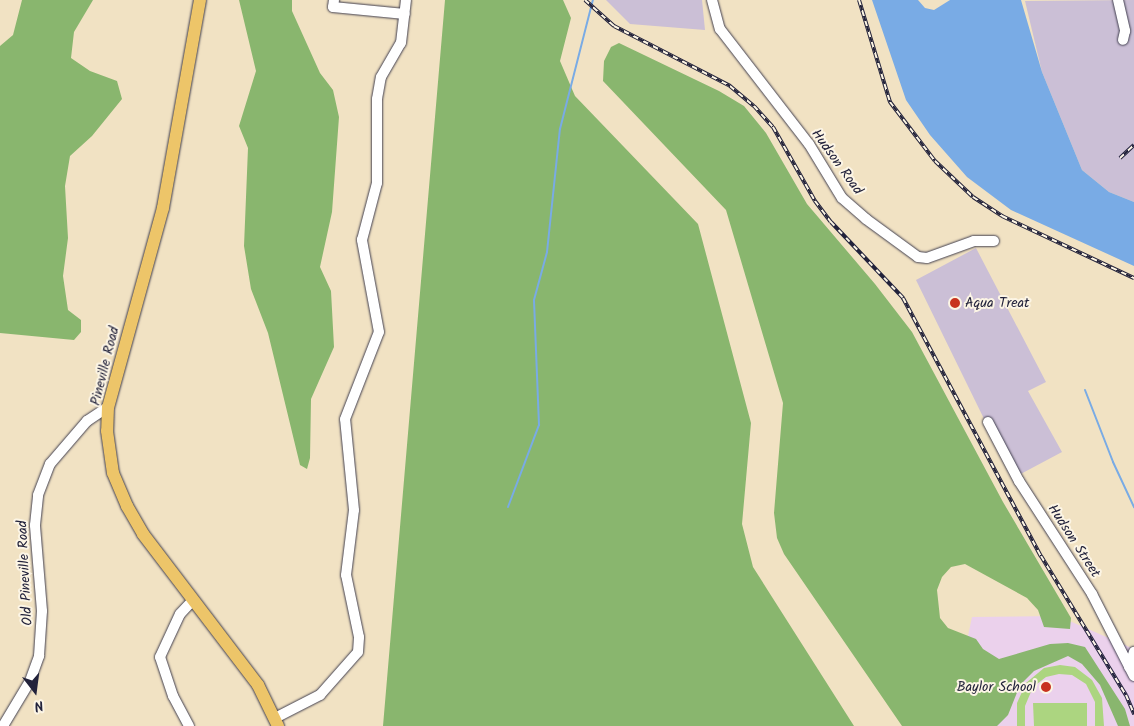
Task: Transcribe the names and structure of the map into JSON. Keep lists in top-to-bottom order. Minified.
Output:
{"streets":{"main road":["Pineville Road"],"street":["Hudson Road","Hudson Street","Old Pineville Road"]},"crossings":[["Pineville Road","Old Pineville Road"]],"places":["Aqua Treat","Baylor School"],"north":"bottom"}
